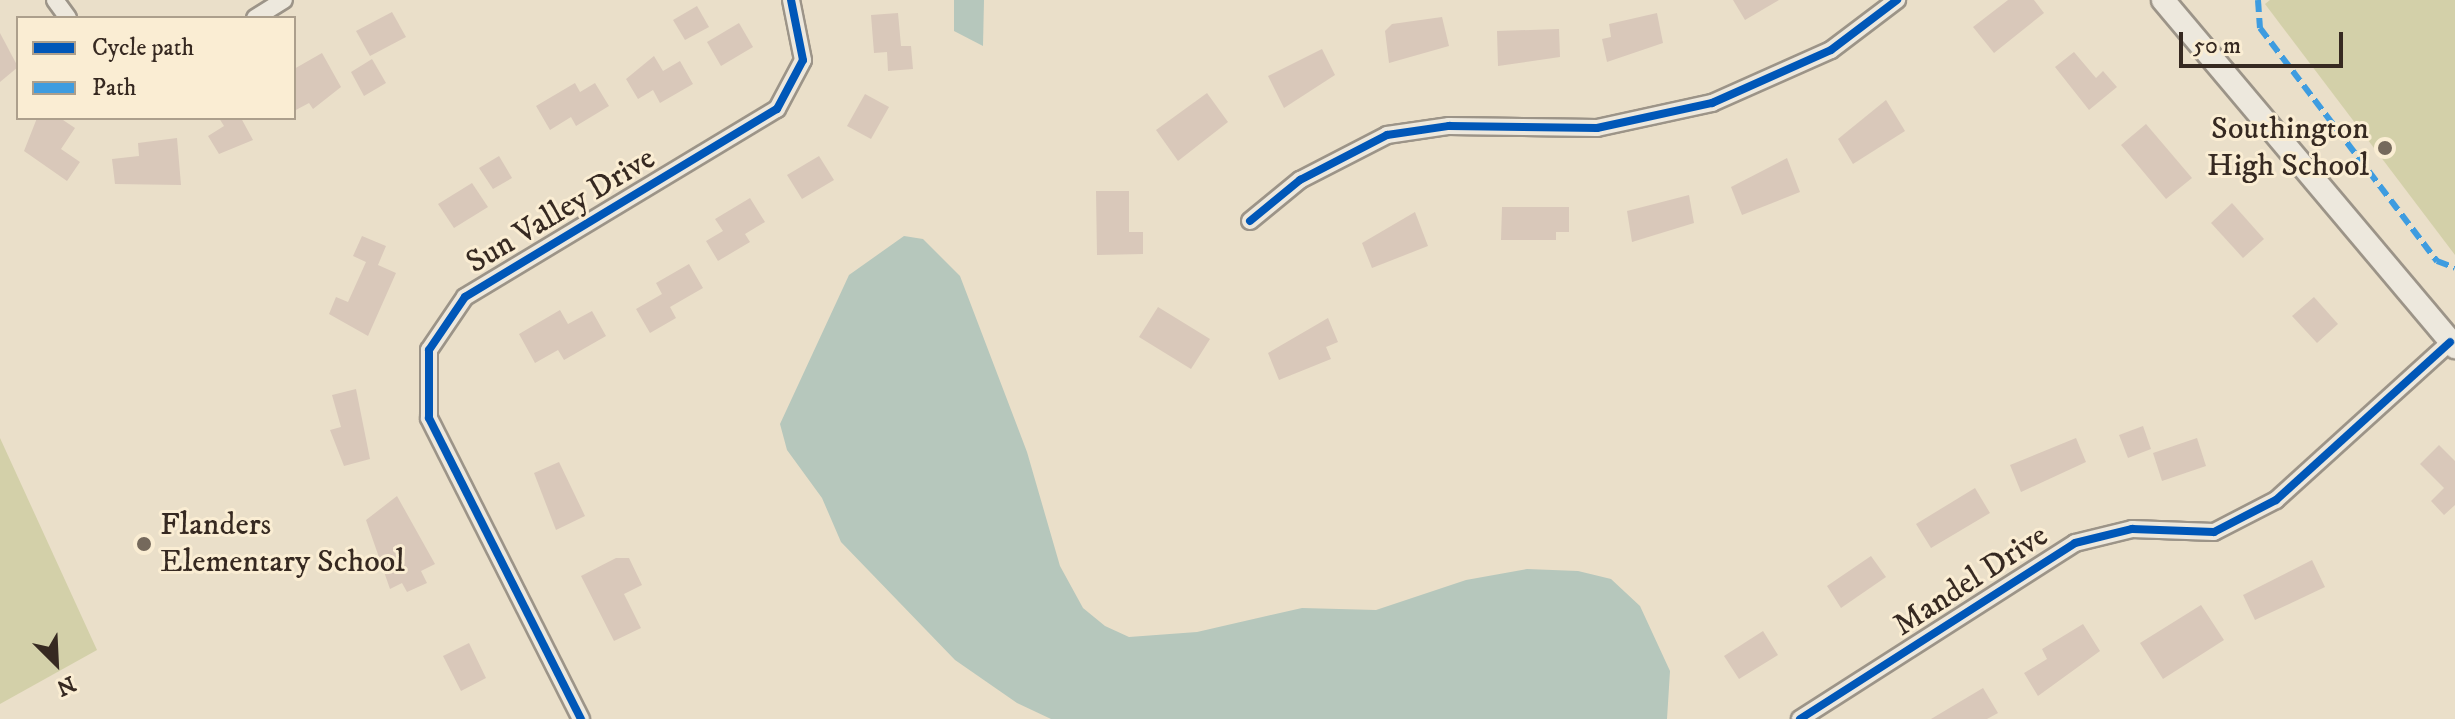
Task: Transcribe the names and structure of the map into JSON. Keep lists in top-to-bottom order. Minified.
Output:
{"streets":{"street":["Sun Valley Drive","Mandel Drive"]},"places":["Southington High School","Flanders Elementary School"],"legend":["Cycle path","Path"],"scale_bar":"50 m","north":"bottom right"}
